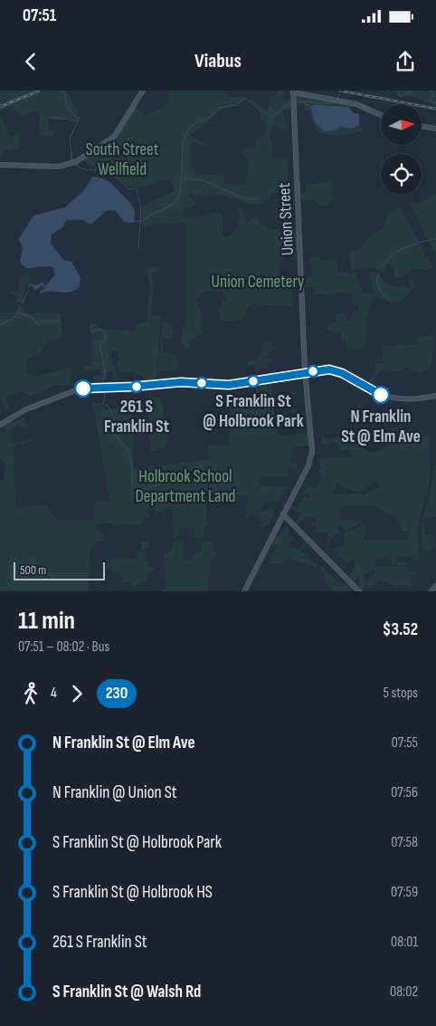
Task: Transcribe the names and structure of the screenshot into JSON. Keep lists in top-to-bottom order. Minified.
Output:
{"streets":{"main road":["Union Street"]},"parks":["South Street Wellfield","Union Cemetery","Holbrook School Department Land"],"places":["S Franklin St @ Holbrook Park","261 S Franklin St","N Franklin St @ Elm Ave"],"lines":["bus line 230"],"scale_bar":"500 m","north":"right","page":{"status":"07:51","header":"Viabus","scale":"500 m","heading":["11 min","07:51 – 08:02 · Bus","$3.52"],"legs":["4","230","5 stops"],"list":[{"name":"N Franklin St @ Elm Ave","value":"07:55"},{"name":"N Franklin @ Union St","value":"07:56"},{"name":"S Franklin St @ Holbrook Park","value":"07:58"},{"name":"S Franklin St @ Holbrook HS","value":"07:59"},{"name":"261 S Franklin St","value":"08:01"},{"name":"S Franklin St @ Walsh Rd","value":"08:02"}]}}
